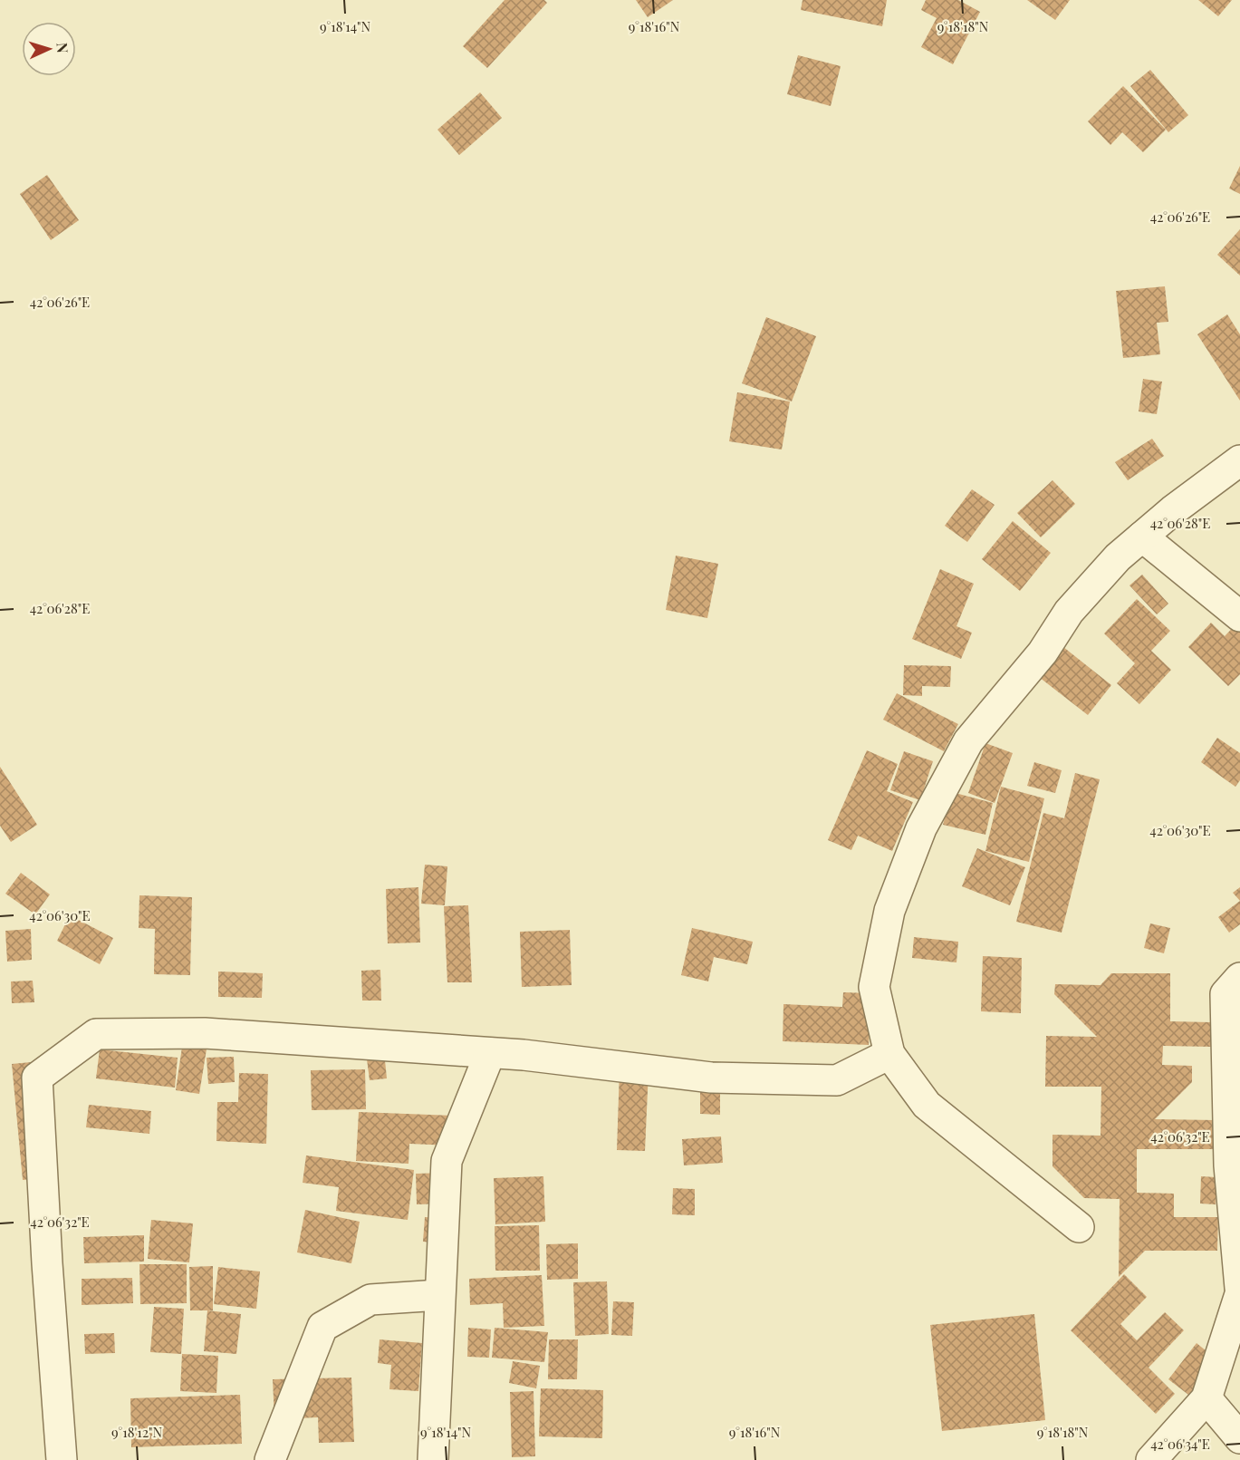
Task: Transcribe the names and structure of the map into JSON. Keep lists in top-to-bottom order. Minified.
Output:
{"north":"right","coordinates":["9°18'14\"N","9°18'16\"N","9°18'18\"N","42°06'26\"E","42°06'28\"E","42°06'30\"E","42°06'32\"E","9°18'12\"N","42°06'34\"E"]}
